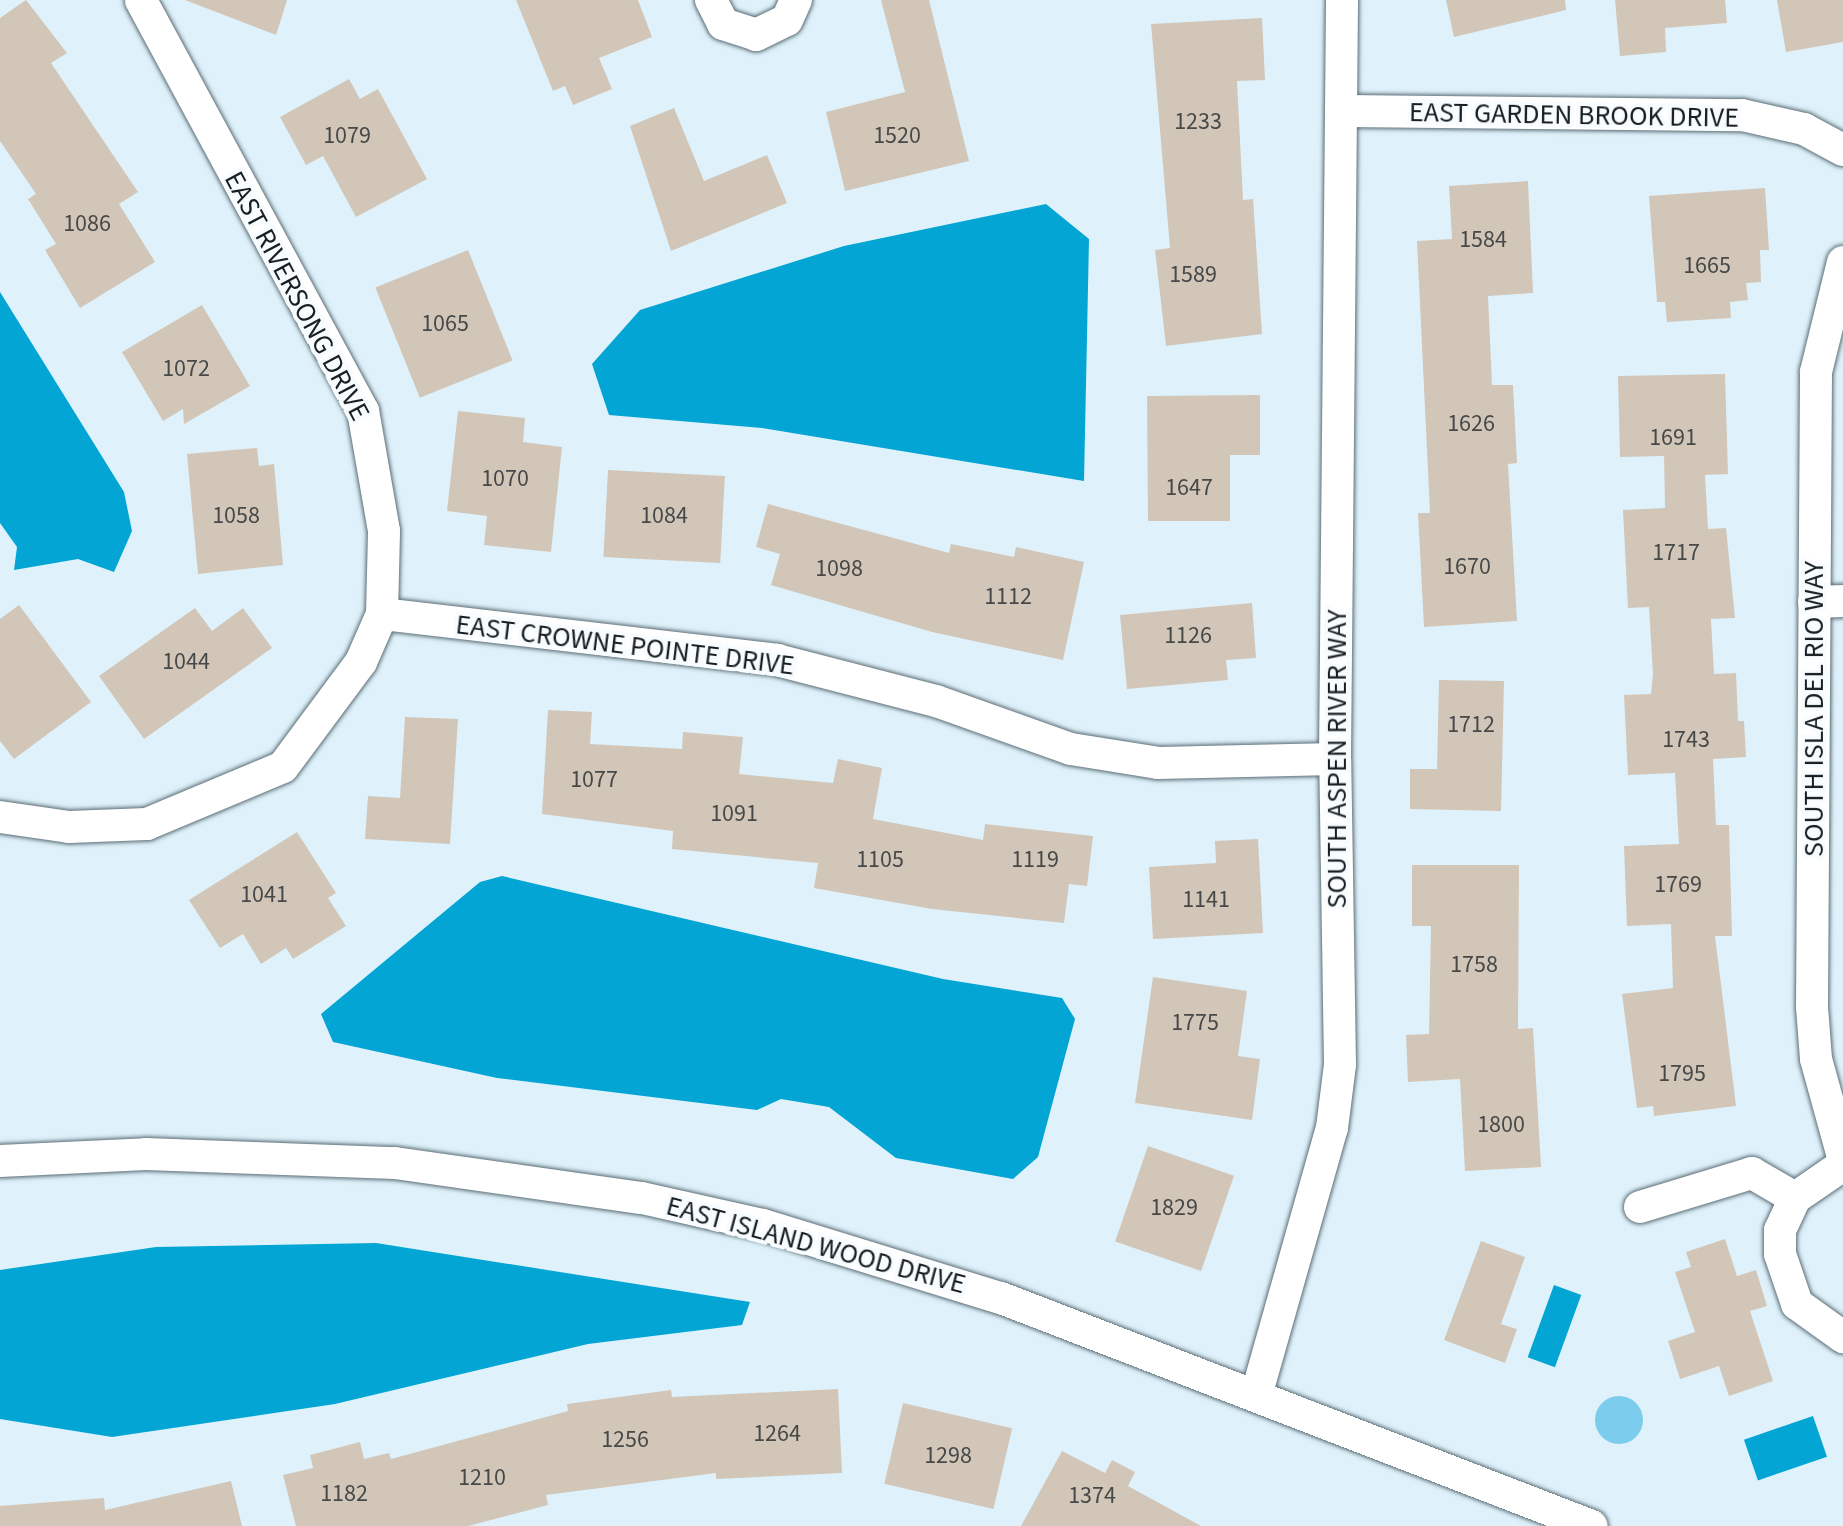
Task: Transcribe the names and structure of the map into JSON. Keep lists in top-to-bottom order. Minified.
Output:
{"streets":{"street":["EAST GARDEN BROOK DRIVE","EAST RIVERSONG DRIVE","EAST CROWNE POINTE DRIVE","SOUTH ISLA DEL RIO WAY","SOUTH ASPEN RIVER WAY","EAST ISLAND WOOD DRIVE"]},"crossings":[["EAST GARDEN BROOK DRIVE","SOUTH ASPEN RIVER WAY"],["EAST RIVERSONG DRIVE","EAST CROWNE POINTE DRIVE"],["EAST CROWNE POINTE DRIVE","SOUTH ASPEN RIVER WAY"],["SOUTH ASPEN RIVER WAY","EAST ISLAND WOOD DRIVE"]],"house_numbers":["1233","1079","1520","1086","1584","1665","1589","1065","1072","1626","1691","1070","1647","1058","1084","1717","1670","1098","1112","1126","1044","1712","1743","1077","1091","1105","1119","1769","1041","1141","1758","1775","1795","1800","1829","1264","1256","1298","1210","1182","1374"]}
